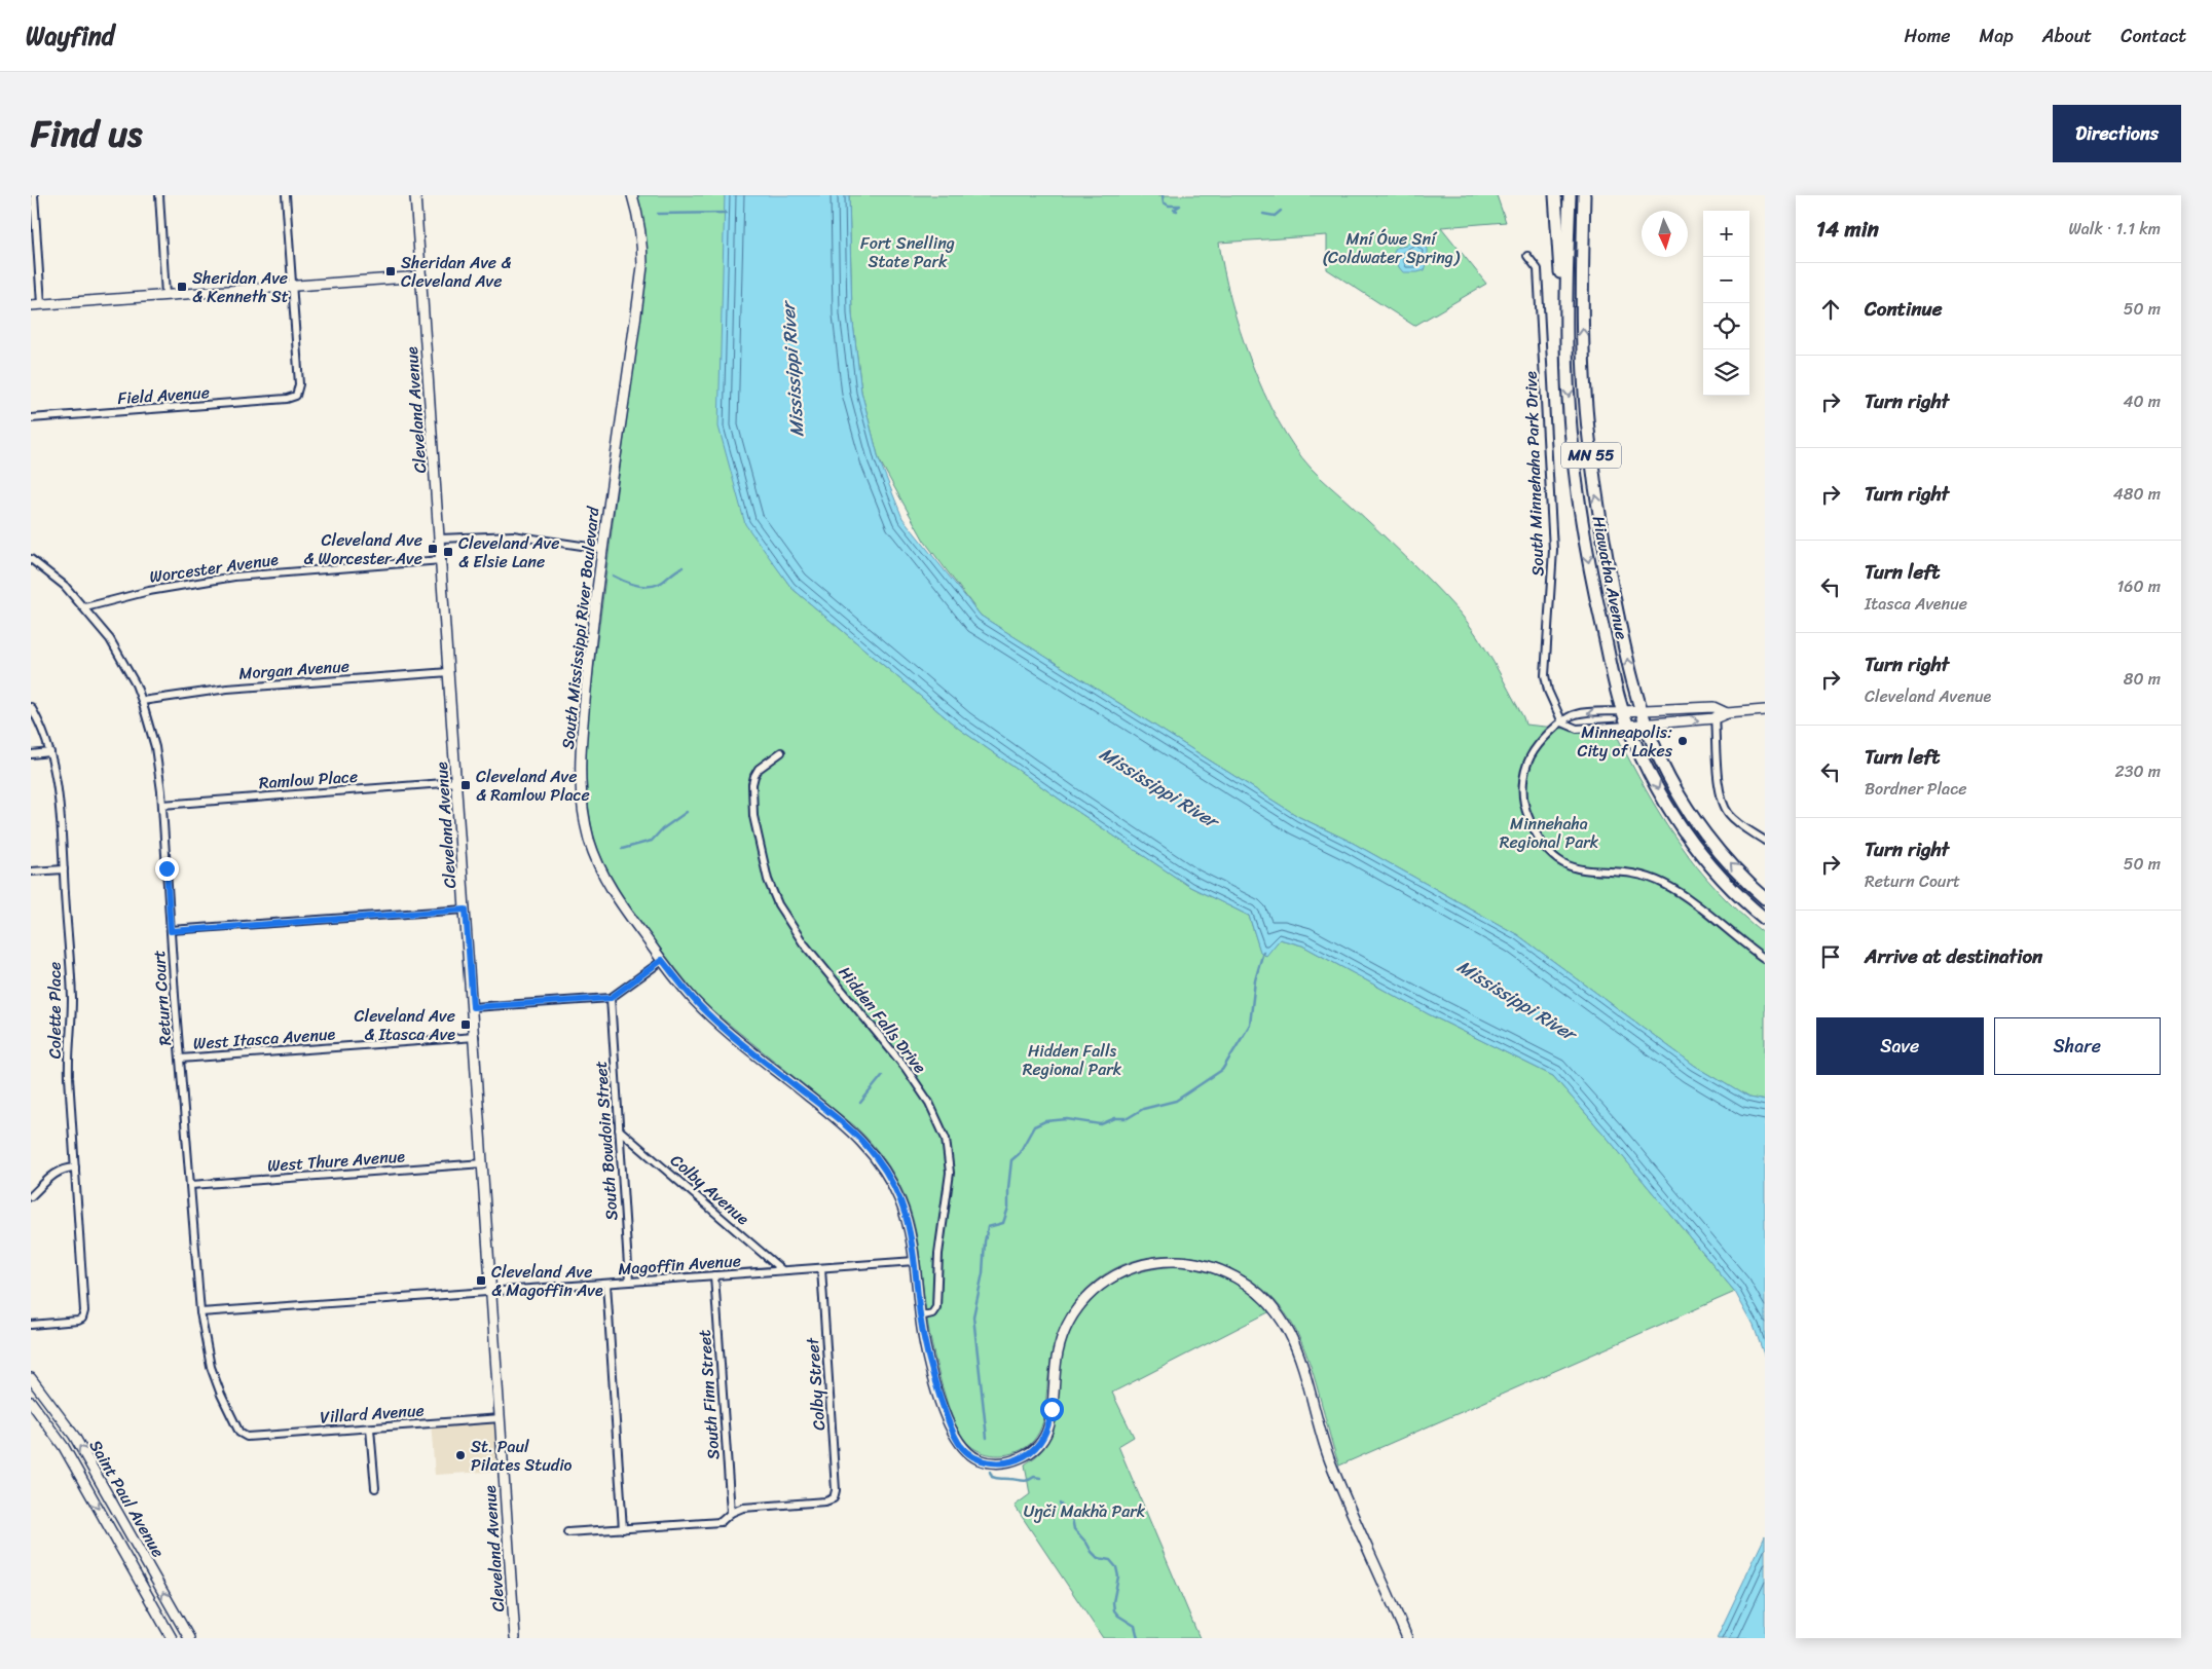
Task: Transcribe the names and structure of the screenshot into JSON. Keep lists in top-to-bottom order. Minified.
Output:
{"streets":{"highway":["MN 55","Hiawatha Avenue"],"street":["Field Avenue","Cleveland Avenue","South Minnehaha Park Drive","Worcester Avenue","South Mississippi River Boulevard","Morgan Avenue","Ramlow Place","Return Court","Colette Place","Hidden Falls Drive","West Itasca Avenue","South Bowdoin Street","West Thure Avenue","Colby Avenue","Magoffin Avenue","Colby Street","South Finn Street","Villard Avenue","Saint Paul Avenue"]},"crossings":[["Cleveland Avenue","Worcester Avenue"],["Cleveland Avenue","Morgan Avenue"],["Cleveland Avenue","Ramlow Place"],["Cleveland Avenue","West Itasca Avenue"],["Cleveland Avenue","West Thure Avenue"],["Cleveland Avenue","Magoffin Avenue"],["Cleveland Avenue","Villard Avenue"],["MN 55","Hiawatha Avenue"],["Worcester Avenue","Return Court"],["South Mississippi River Boulevard","Hidden Falls Drive"],["South Mississippi River Boulevard","Magoffin Avenue"],["Morgan Avenue","Return Court"],["Ramlow Place","Return Court"],["Return Court","West Itasca Avenue"],["Return Court","West Thure Avenue"],["Return Court","Magoffin Avenue"],["Return Court","Villard Avenue"],["South Bowdoin Street","Colby Avenue"],["South Bowdoin Street","Magoffin Avenue"],["Colby Avenue","Magoffin Avenue"],["Magoffin Avenue","Colby Street"],["Magoffin Avenue","South Finn Street"],["Colby Street","South Finn Street"]],"water":["Mississippi River"],"parks":["Mní Ówe Sní (Coldwater Spring)","Fort Snelling State Park","Minnehaha Regional Park","Hidden Falls Regional Park","Uŋči Makȟa Park"],"places":{"transit":["Sheridan Ave & Cleveland Ave","Sheridan Ave & Kenneth St","Cleveland Ave & Worcester Ave","Cleveland Ave & Elsie Lane","Cleveland Ave & Ramlow Place","Cleveland Ave & Itasca Ave","Cleveland Ave & Magoffin Ave"],"other":["Minneapolis: City of Lakes","St. Paul Pilates Studio"]},"north":"bottom","page":{"header":"Wayfind","nav":["Home","Map","About","Contact"],"title":"Find us","buttons":["Directions",["Save","Share"]],"heading":["14 min","Walk · 1.1 km"],"map_buttons":["+","−"],"list":[["Continue","50 m"],["Turn right","40 m"],["Turn right","480 m"],["Turn left","Itasca Avenue","160 m"],["Turn right","Cleveland Avenue","80 m"],["Turn left","Bordner Place","230 m"],["Turn right","Return Court","50 m"],"Arrive at destination"]}}
